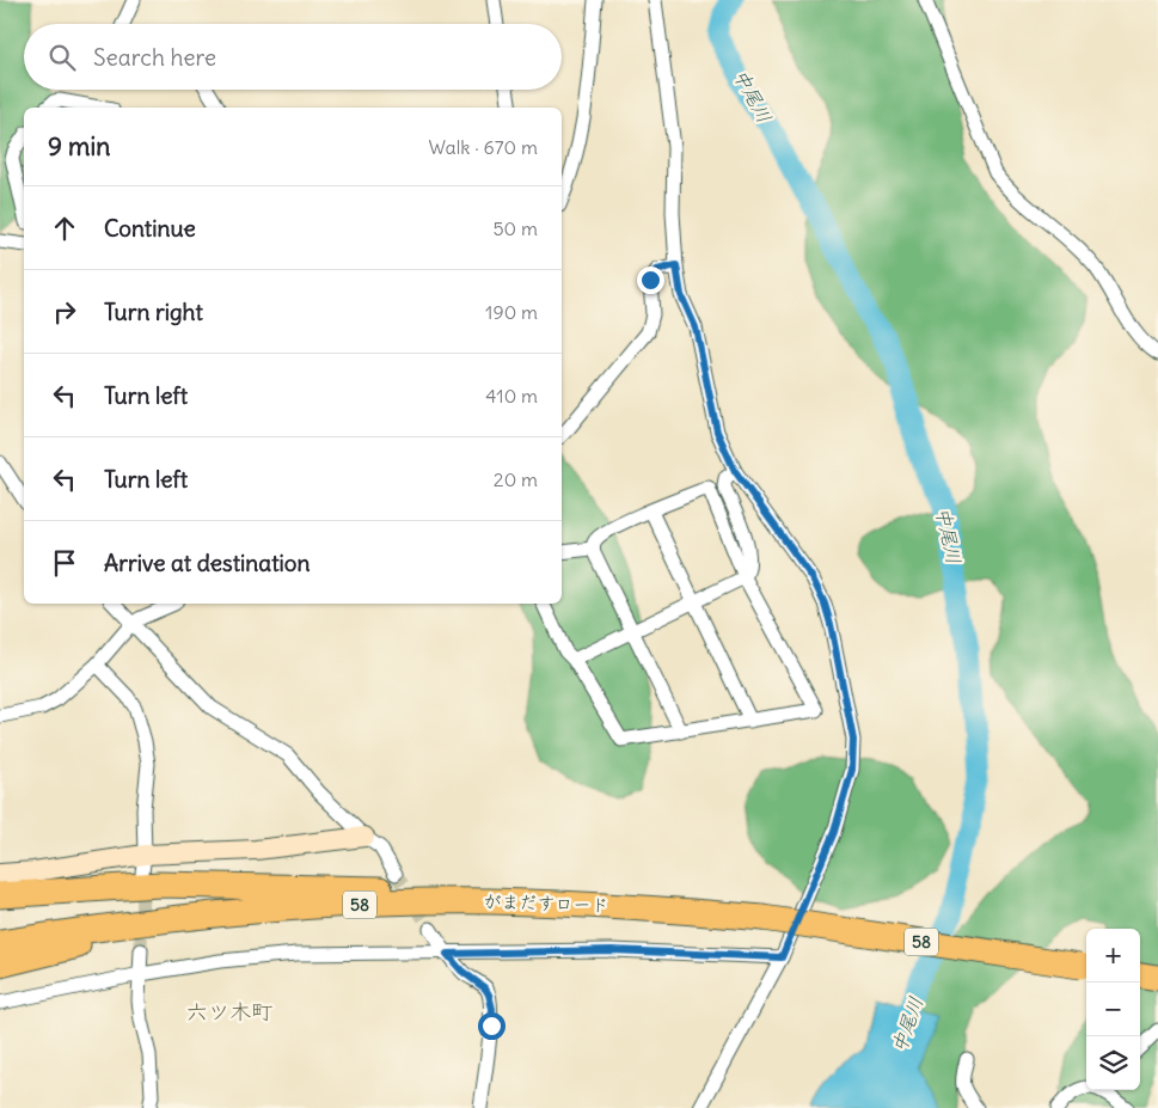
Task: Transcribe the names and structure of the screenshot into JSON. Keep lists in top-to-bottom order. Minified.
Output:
{"streets":{"highway":["がまだすロード","58"]},"districts":["六ツ木町"],"water":["中尾川"],"page":{"search":"Search here","heading":["9 min","Walk · 670 m"],"list":[["Continue","50 m"],["Turn right","190 m"],["Turn left","410 m"],["Turn left","20 m"],"Arrive at destination"],"map_buttons":["+","−"]}}
